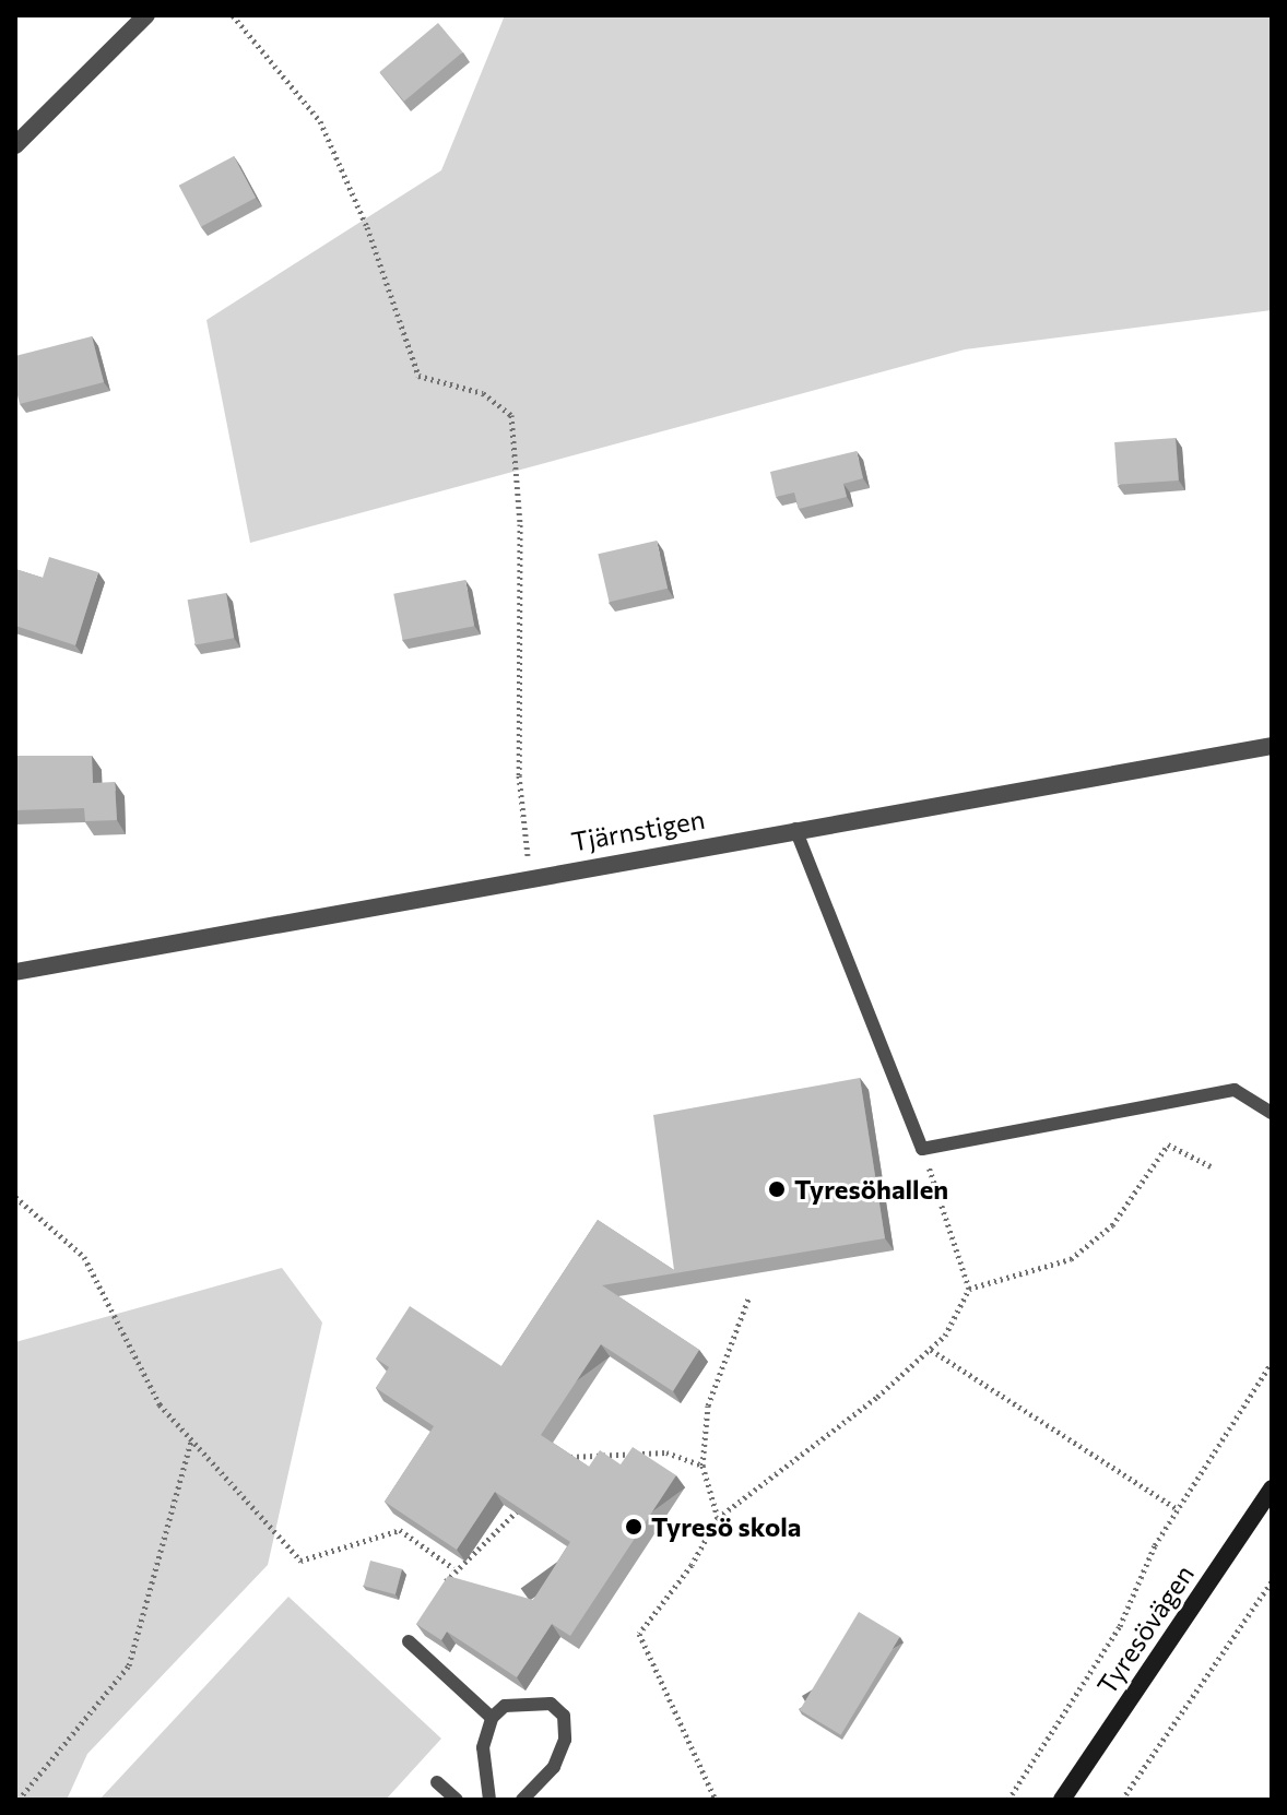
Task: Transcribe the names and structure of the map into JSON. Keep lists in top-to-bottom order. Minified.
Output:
{"streets":{"main road":["Tyresövägen"],"street":["Tjärnstigen"]},"places":["Tyresöhallen","Tyresö skola"]}
